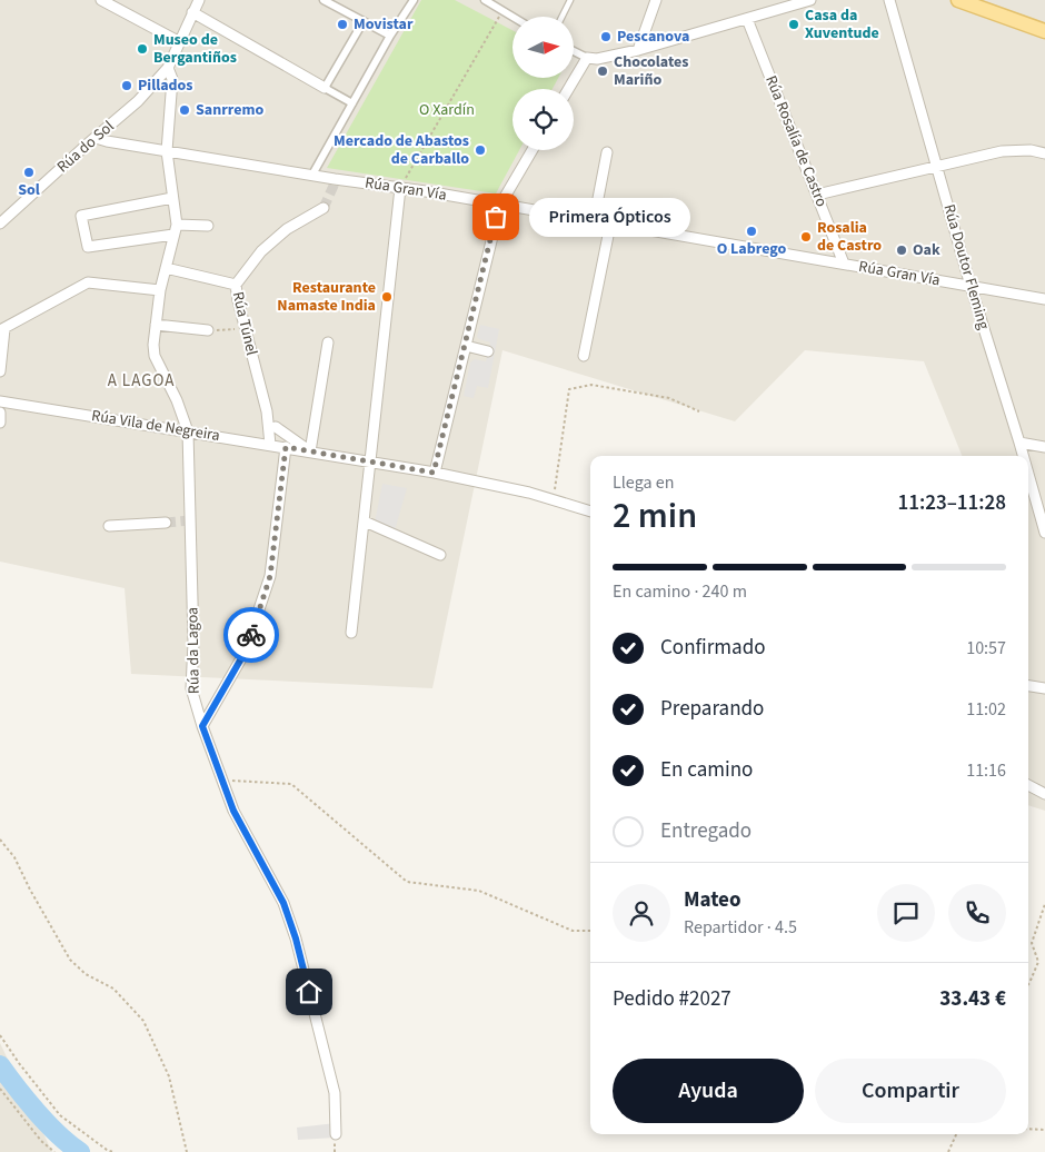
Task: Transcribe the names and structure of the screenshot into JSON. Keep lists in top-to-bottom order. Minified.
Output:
{"streets":{"street":["Rúa Rosalía de Castro","Rúa do Sol","Rúa Gran Vía","Rúa Doutor Fleming","Rúa Túnel","Rúa Vila de Negreira","Rúa da Lagoa"]},"crossings":[["Rúa Rosalía de Castro","Rúa Gran Vía"],["Rúa do Sol","Rúa Gran Vía"],["Rúa do Sol","Rúa da Lagoa"],["Rúa Gran Vía","Rúa Doutor Fleming"],["Rúa Gran Vía","Rúa da Lagoa"],["Rúa Túnel","Rúa Vila de Negreira"],["Rúa Vila de Negreira","Rúa da Lagoa"]],"districts":["A LAGOA"],"parks":["O Xardín"],"places":["Movistar","Casa da Xuventude","Pescanova","Museo de Bergantiños","Chocolates Mariño","Pillados","Sanrremo","Mercado de Abastos de Carballo","Sol","Primera Ópticos","O Labrego","Rosalia de Castro","Oak","Restaurante Namaste India"],"north":"right","page":{"bubble":"Primera Ópticos","heading":["2 min","Llega en","11:23–11:28"],"panel":["Mateo","Repartidor · 4.5","Pedido #2027","33.43 €"],"bar":"En camino · 240 m","list":[["Confirmado","10:57"],["Preparando","11:02"],["En camino","11:16"],"Entregado"],"buttons":["Ayuda","Compartir"]}}
